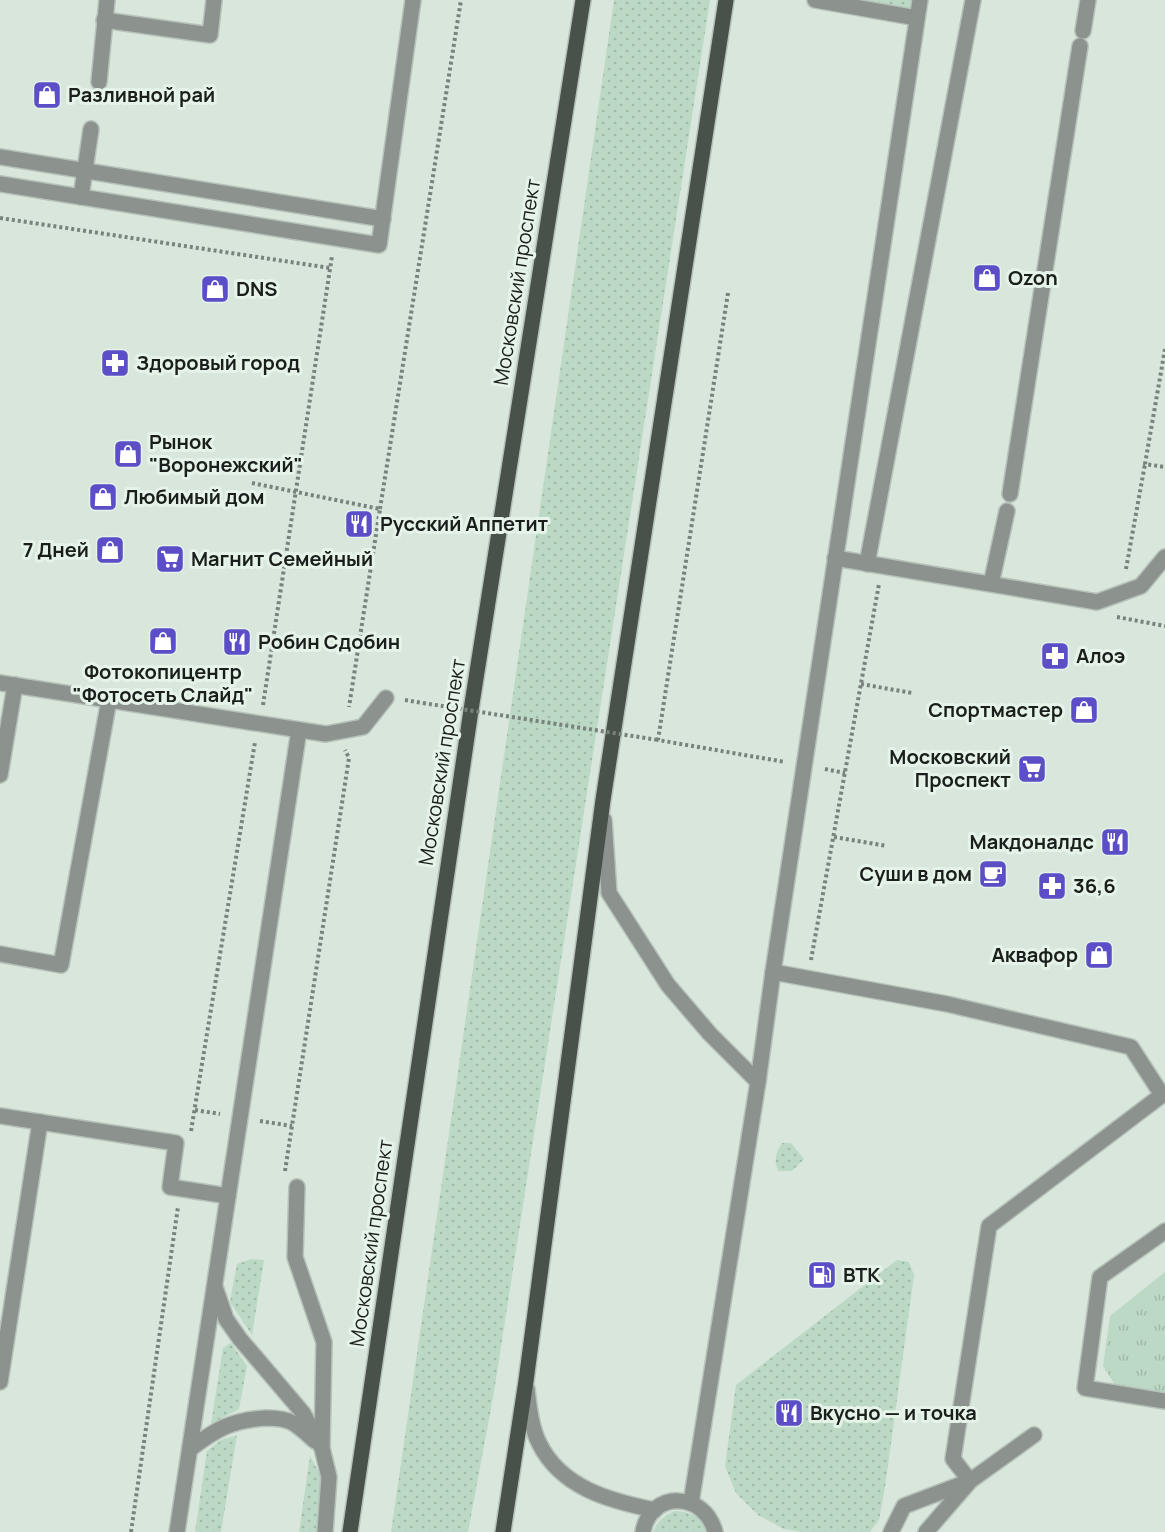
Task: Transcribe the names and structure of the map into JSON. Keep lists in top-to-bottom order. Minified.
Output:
{"streets":{"main road":["Московский проспект"]},"places":{"shop":["Разливной рай","Ozon","DNS","Рынок \"Воронежский\"","Любимый дом","7 Дней","Фотокопицентр \"Фотосеть Слайд\"","Спортмастер","Аквафор"],"pharmacy":["Здоровый город","Алоэ","36,6"],"restaurant":["Русский Аппетит","Робин Сдобин","Макдоналдс","Вкусно — и точка"],"supermarket":["Магнит Семейный","Московский Проспект"],"cafe":["Суши в дом"],"fuel station":["ВТК"]}}
